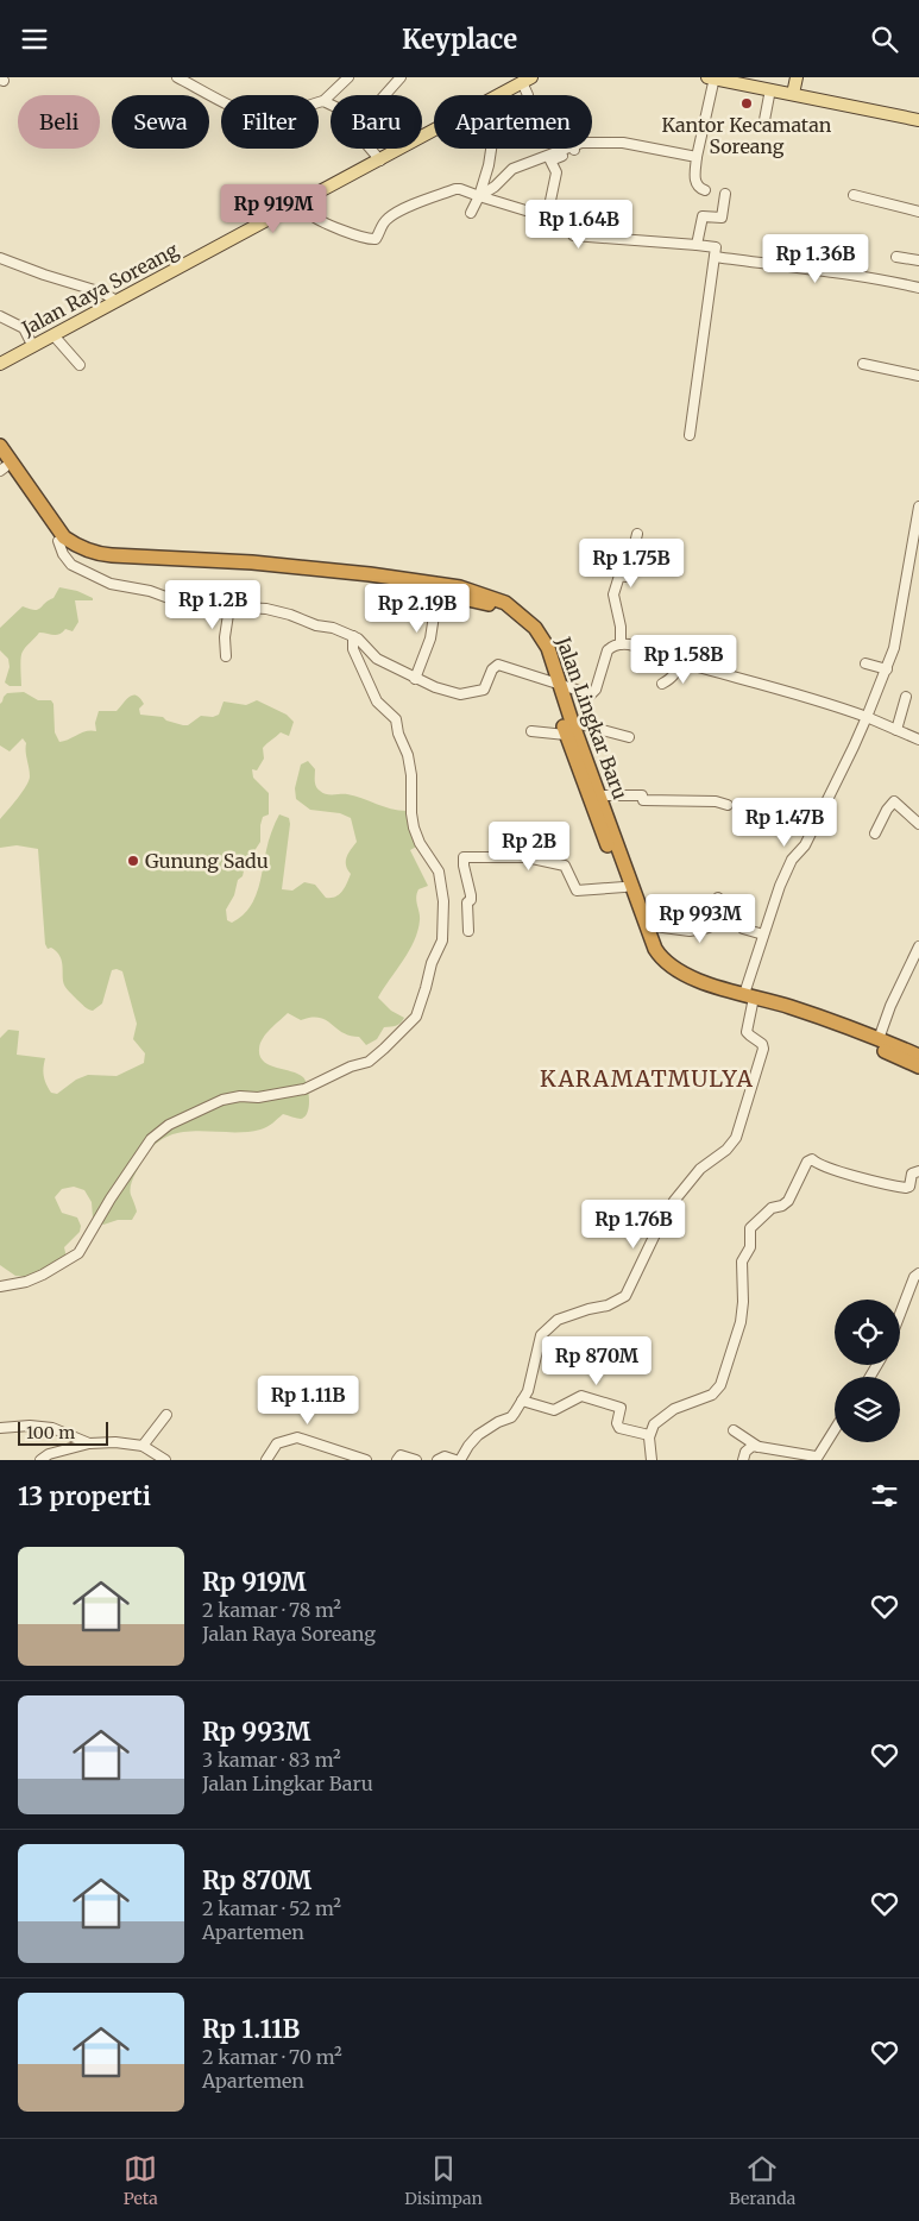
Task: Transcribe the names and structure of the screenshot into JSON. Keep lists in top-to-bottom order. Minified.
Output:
{"streets":{"highway":["Jalan Lingkar Baru"],"main road":["Jalan Raya Soreang"]},"districts":["KARAMATMULYA"],"places":["Kantor Kecamatan Soreang","Gunung Sadu"],"scale_bar":"100 m","page":{"header":"Keyplace","chip":["Beli","Sewa","Filter","Baru","Apartemen"],"price":["Rp 919M","Rp 1.64B","Rp 1.36B","Rp 1.75B","Rp 1.2B","Rp 2.19B","Rp 1.58B","Rp 1.47B","Rp 2B","Rp 993M","Rp 1.76B","Rp 870M","Rp 1.11B"],"scale":"100 m","heading":"13 properti","list":[{"name":"Rp 919M","note":"2 kamar · 78 m² · Jalan Raya Soreang"},{"name":"Rp 993M","note":"3 kamar · 83 m² · Jalan Lingkar Baru"},{"name":"Rp 870M","note":"2 kamar · 52 m² · Apartemen"},{"name":"Rp 1.11B","note":"2 kamar · 70 m² · Apartemen"}],"tabs":["Peta","Disimpan","Beranda"]}}
